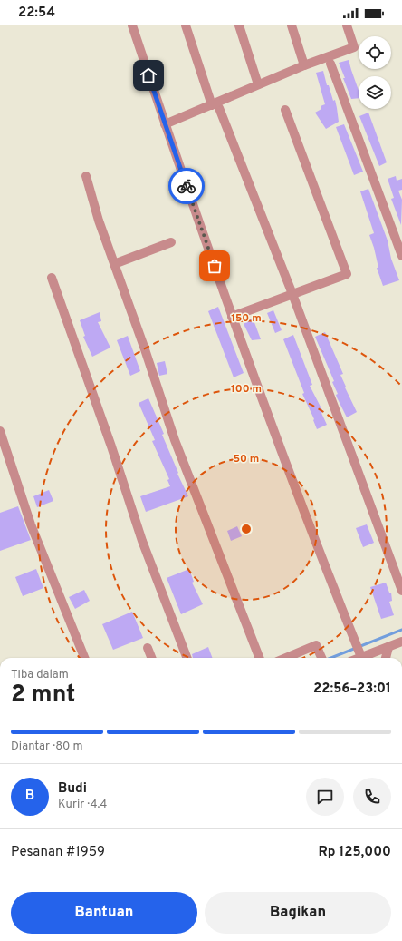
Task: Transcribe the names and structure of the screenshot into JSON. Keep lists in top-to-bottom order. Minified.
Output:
{"page":{"status":"22:54","heading":["2 mnt","Tiba dalam","22:56–23:01"],"panel":["Budi","Kurir · 4.4","Pesanan #1959","Rp 125,000"],"bar":"Diantar · 80 m","round":"B","buttons":["Bantuan","Bagikan"]},"rings":["150 m","100 m","50 m"]}
